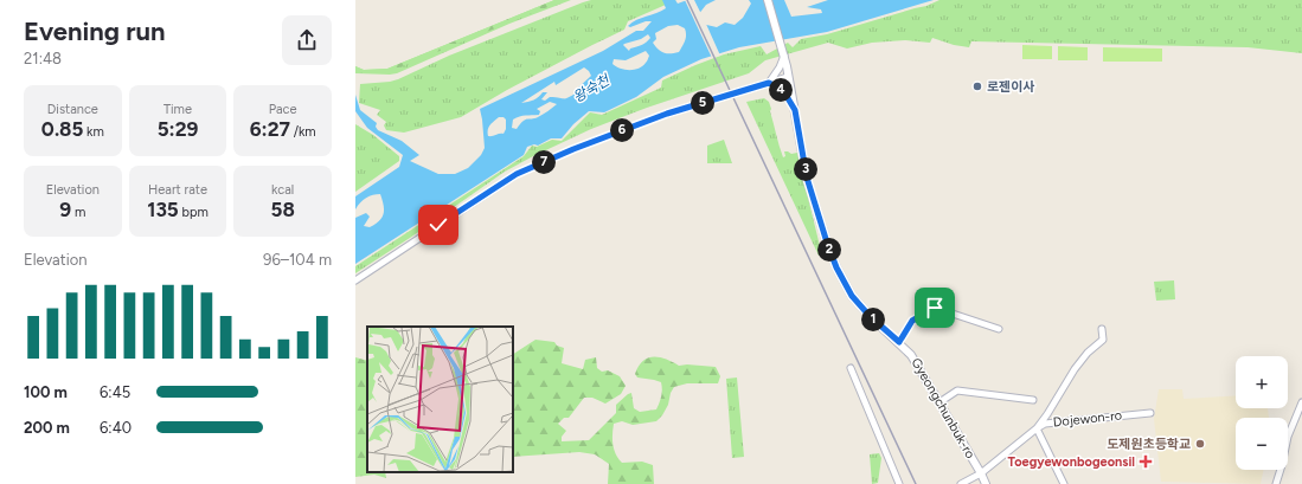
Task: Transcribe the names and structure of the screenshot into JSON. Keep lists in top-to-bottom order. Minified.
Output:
{"streets":{"street":["Gyeongchunbuk-ro","Dojewon-ro"]},"crossings":[["Gyeongchunbuk-ro","Dojewon-ro"]],"water":["왕숙천"],"places":{"other":["로젠이사","도제원초등학교"],"health":["Toegyewonbogeonsil"]},"page":{"heading":["Evening run","21:48"],"pins":["4","5","6","7","3","2","1"],"stats":[["Distance","0.85 km"],["Time","5:29"],["Pace","6:27 /km"],["Elevation","9 m"],["Heart rate","135 bpm"],["kcal","58"]],"chart":["Elevation","96–104 m"],"map_buttons":["+","−"],"list":[{"name":"100 m","note":"6:45"},{"name":"200 m","note":"6:40"}]}}
